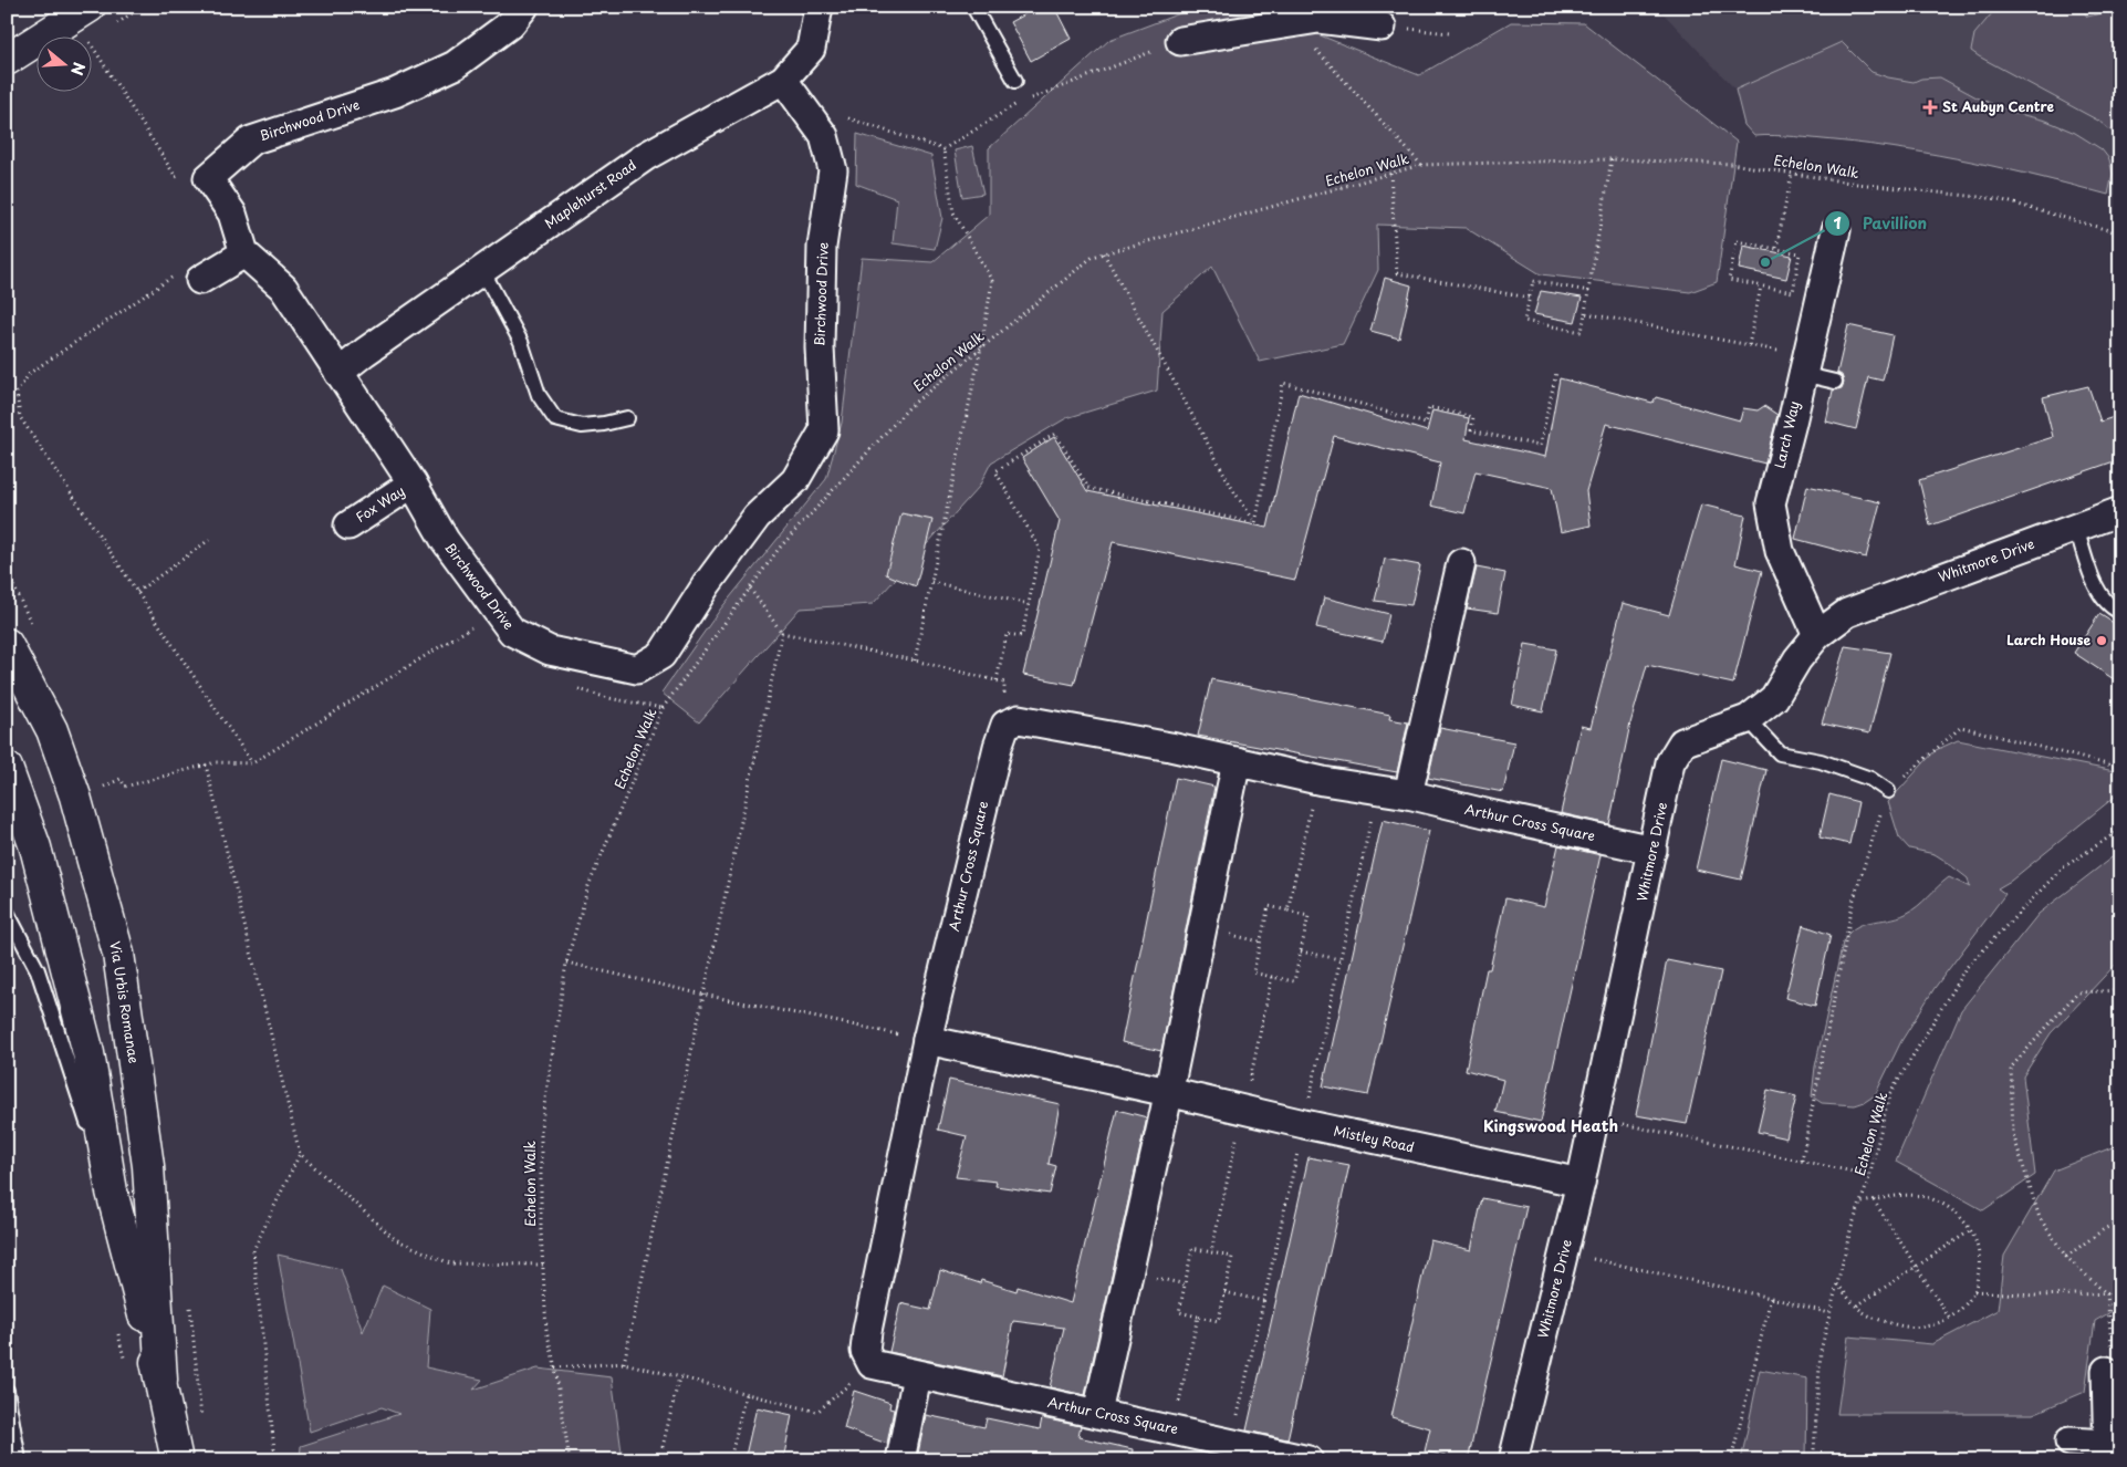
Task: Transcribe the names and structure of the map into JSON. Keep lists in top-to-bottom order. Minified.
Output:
{"streets":{"main road":["Via Urbis Romanae"],"street":["Birchwood Drive","Maplehurst Road","Larch Way","Fox Way","Whitmore Drive","Arthur Cross Square","Mistley Road"],"path":["Echelon Walk"]},"crossings":[["Birchwood Drive","Maplehurst Road"],["Birchwood Drive","Fox Way"],["Larch Way","Whitmore Drive"],["Whitmore Drive","Arthur Cross Square"],["Whitmore Drive","Mistley Road"],["Arthur Cross Square","Mistley Road"]],"districts":["Kingswood Heath"],"places":{"health":["St Aubyn Centre"],"other":["Pavillion","Larch House"]},"north":"right"}
